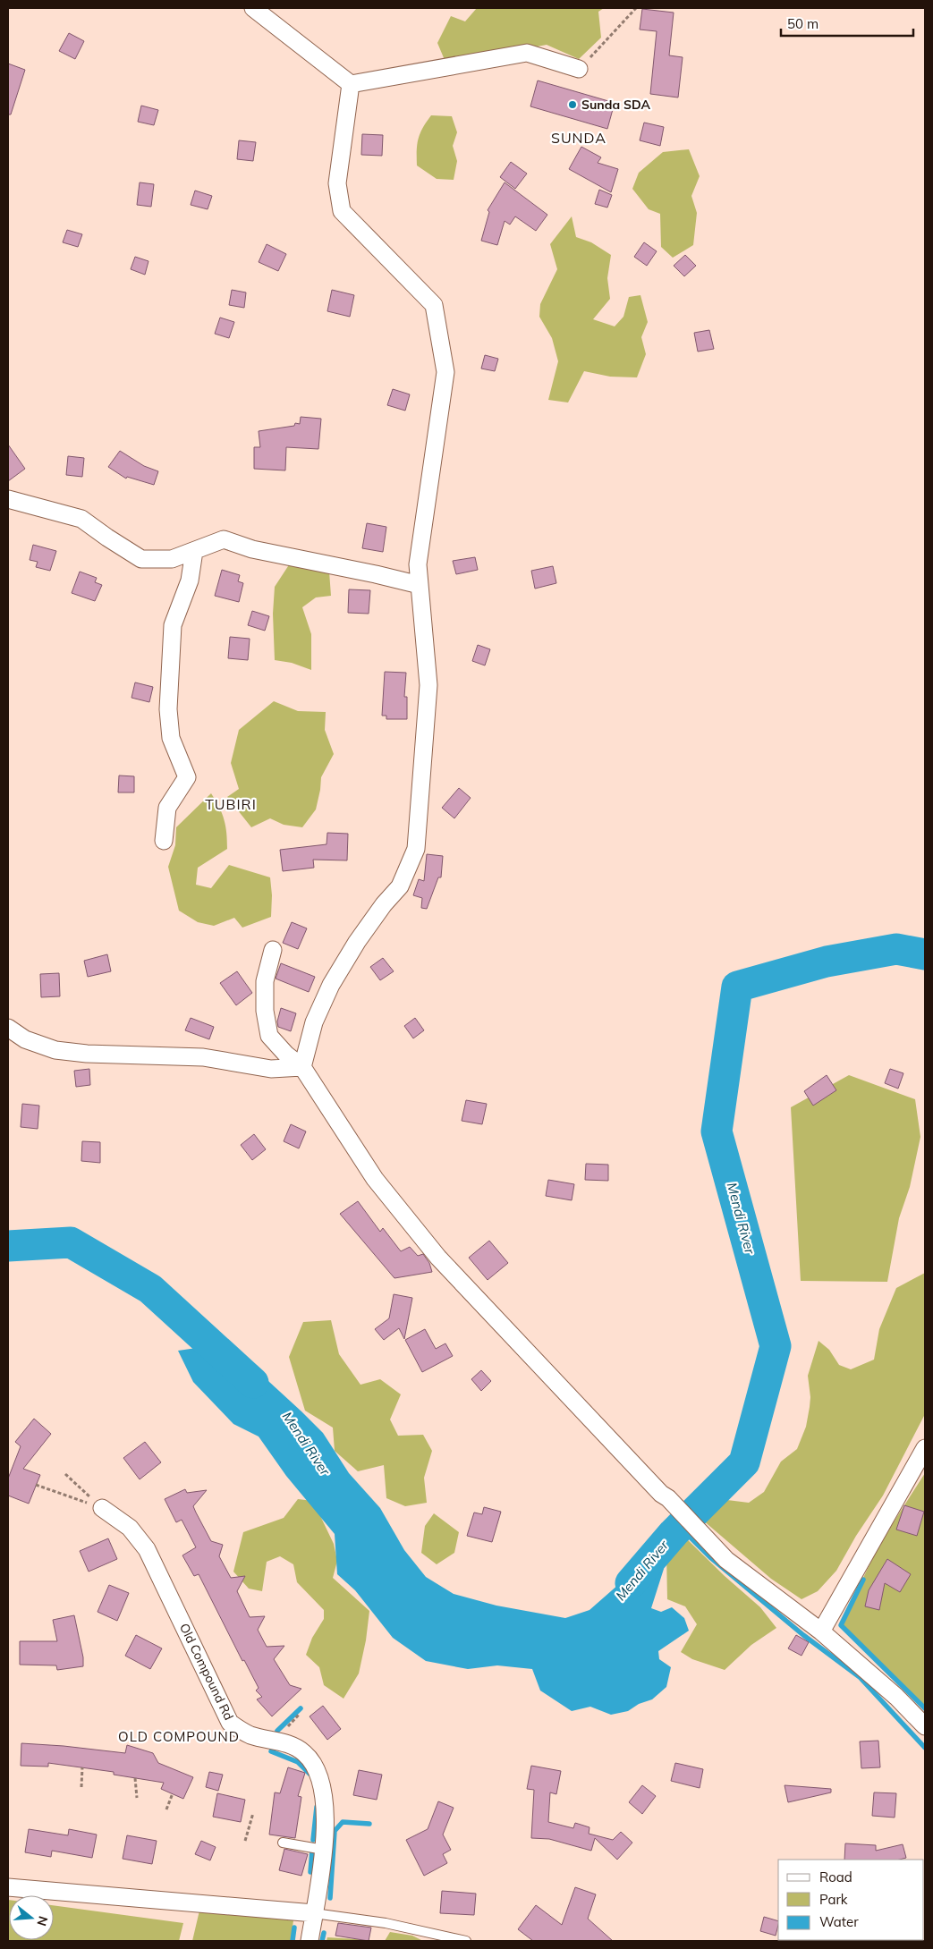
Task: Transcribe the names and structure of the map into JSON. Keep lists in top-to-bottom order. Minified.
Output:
{"streets":{"street":["Old Compound Rd"]},"districts":["SUNDA","TUBIRI","OLD COMPOUND"],"water":["Mendi River"],"places":["Sunda SDA"],"legend":["Road","Park","Water"],"scale_bar":"50 m","north":"right"}
